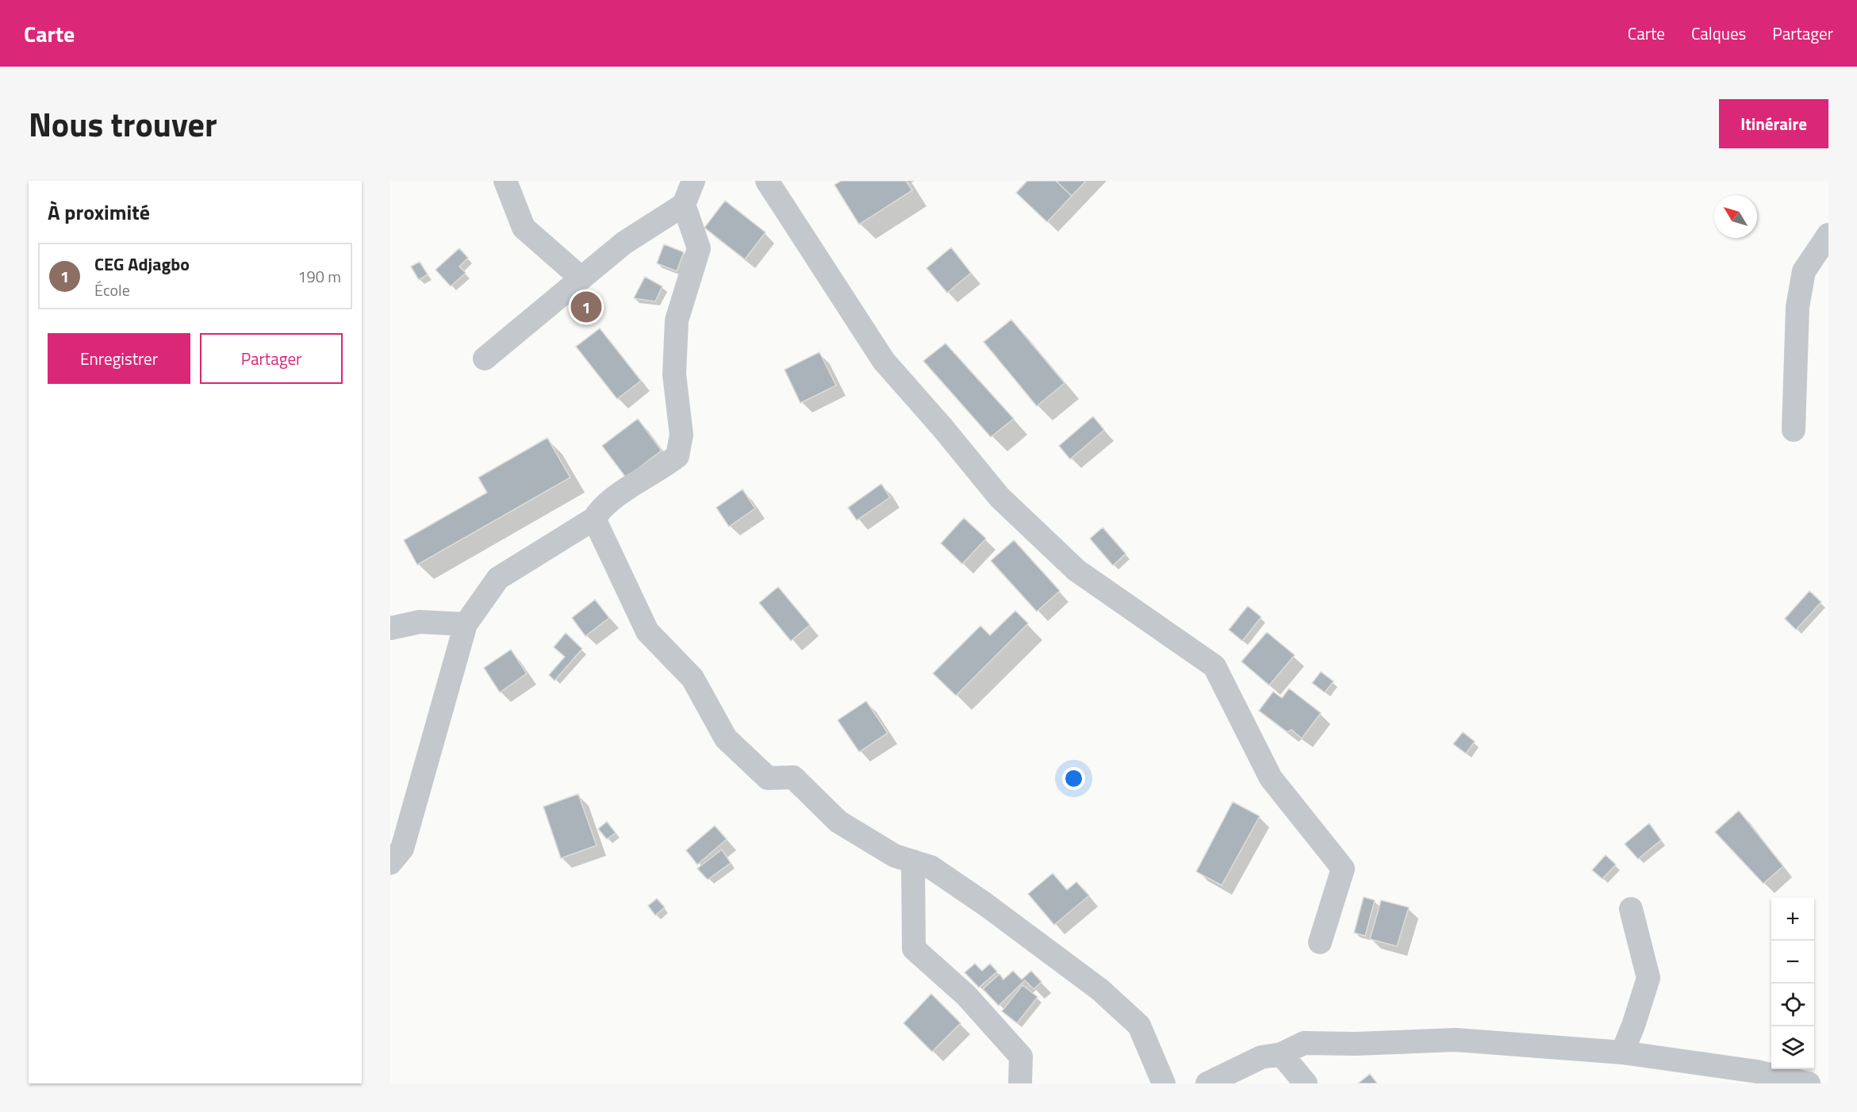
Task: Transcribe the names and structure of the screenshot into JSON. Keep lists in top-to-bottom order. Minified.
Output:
{"north":"top left","page":{"header":"Carte","nav":["Carte","Calques","Partager"],"title":"Nous trouver","buttons":["Itinéraire",["Enregistrer","Partager"]],"heading":"À proximité","list":[{"mark":"1","name":"CEG Adjagbo","note":"École","value":"190 m"}],"pins":"1","map_buttons":["+","−"]}}
